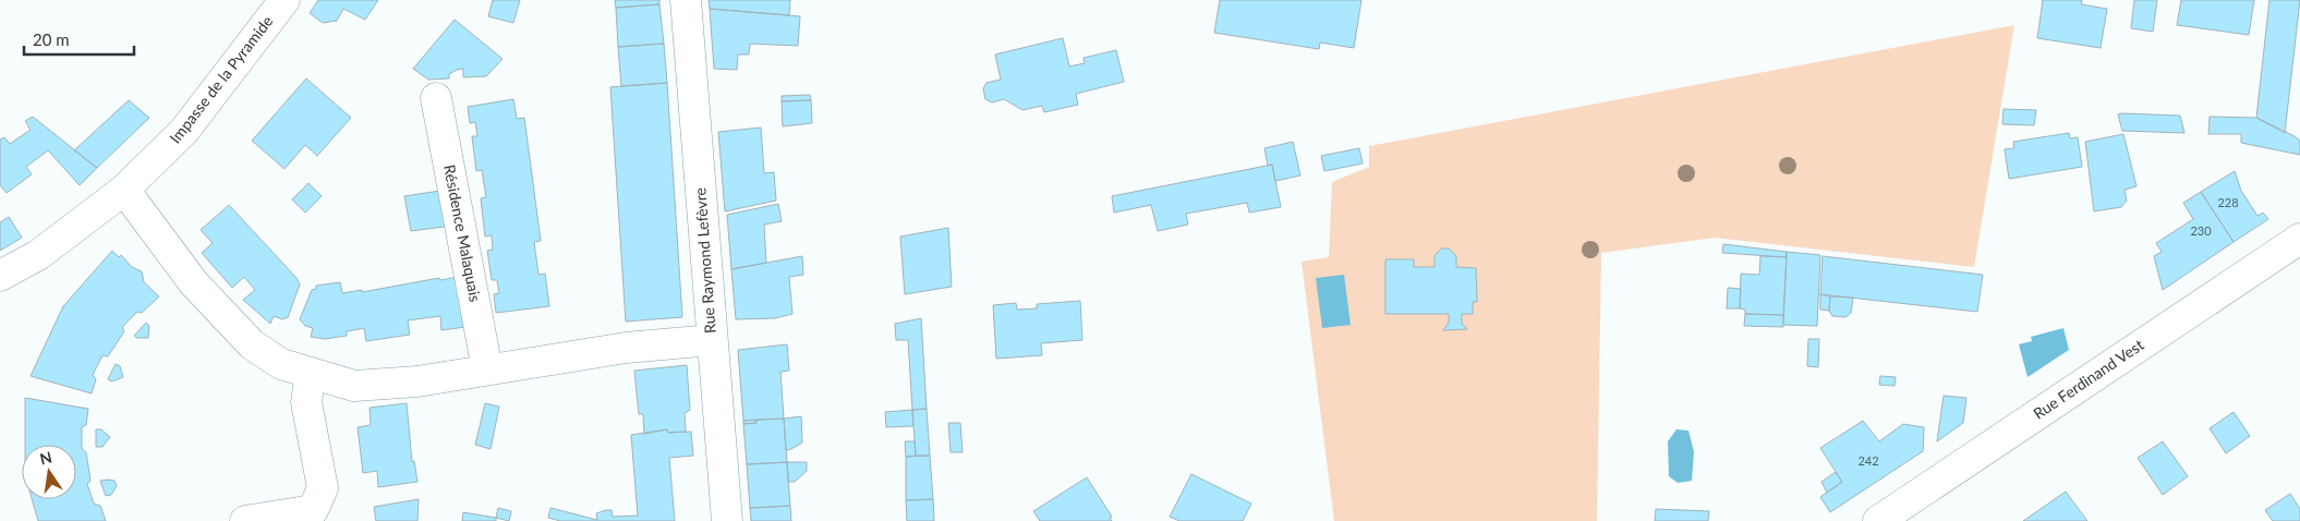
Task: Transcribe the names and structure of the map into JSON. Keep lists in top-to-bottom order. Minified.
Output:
{"streets":{"street":["Impasse de la Pyramide","Résidence Malaquais","Rue Raymond Lefèvre","Rue Ferdinand Vest"]},"house_numbers":["228","230","242"],"scale_bar":"20 m","north":"top"}
